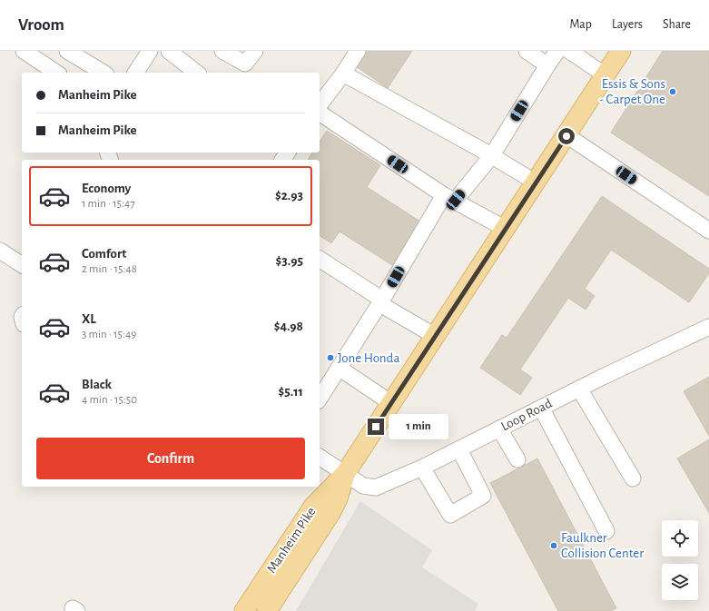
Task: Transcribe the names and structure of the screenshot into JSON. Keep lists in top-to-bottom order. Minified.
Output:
{"streets":{"main road":["Manheim Pike"],"street":["Loop Road"]},"crossings":[["Loop Road","Manheim Pike"]],"places":["Essis & Sons - Carpet One","Jone Honda","Faulkner Collision Center"],"page":{"header":"Vroom","nav":["Map","Layers","Share"],"banner":["Manheim Pike","Manheim Pike"],"list":[{"name":"Economy","note":"1 min · 15:47","value":"$2.93"},{"name":"Comfort","note":"2 min · 15:48","value":"$3.95"},{"name":"XL","note":"3 min · 15:49","value":"$4.98"},{"name":"Black","note":"4 min · 15:50","value":"$5.11"}],"bubble":"1 min","buttons":"Confirm"}}
